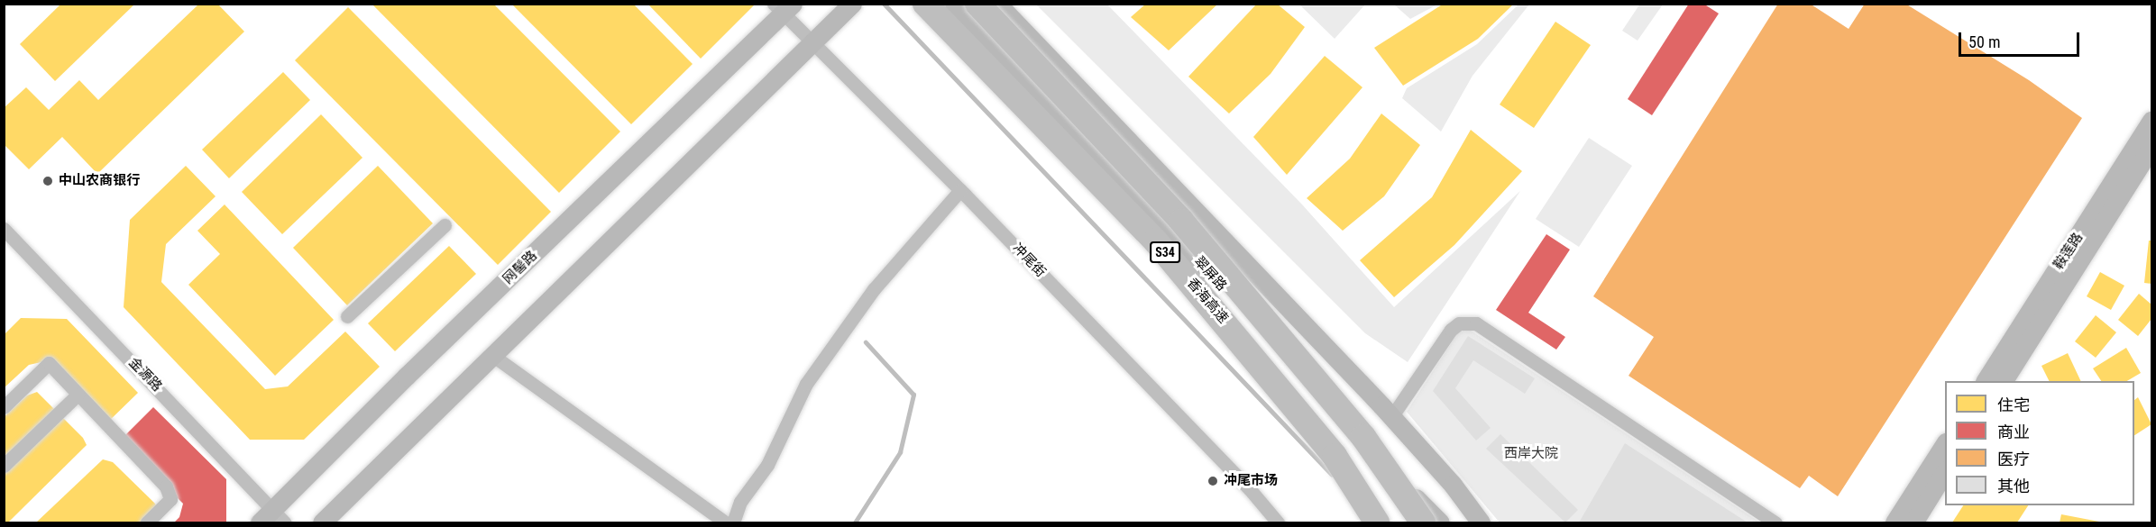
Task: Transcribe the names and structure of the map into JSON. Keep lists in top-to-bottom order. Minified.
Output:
{"streets":{"highway":["S34","香海高速"],"main road":["鞍莲路","网髻路","翠屏路"],"street":["冲尾街","金源路"]},"crossings":[["冲尾街","网髻路"],["网髻路","金源路"]],"parks":["西岸大院"],"places":["中山农商银行","冲尾市场"],"legend":["住宅","商业","医疗","其他"],"scale_bar":"50 m"}
